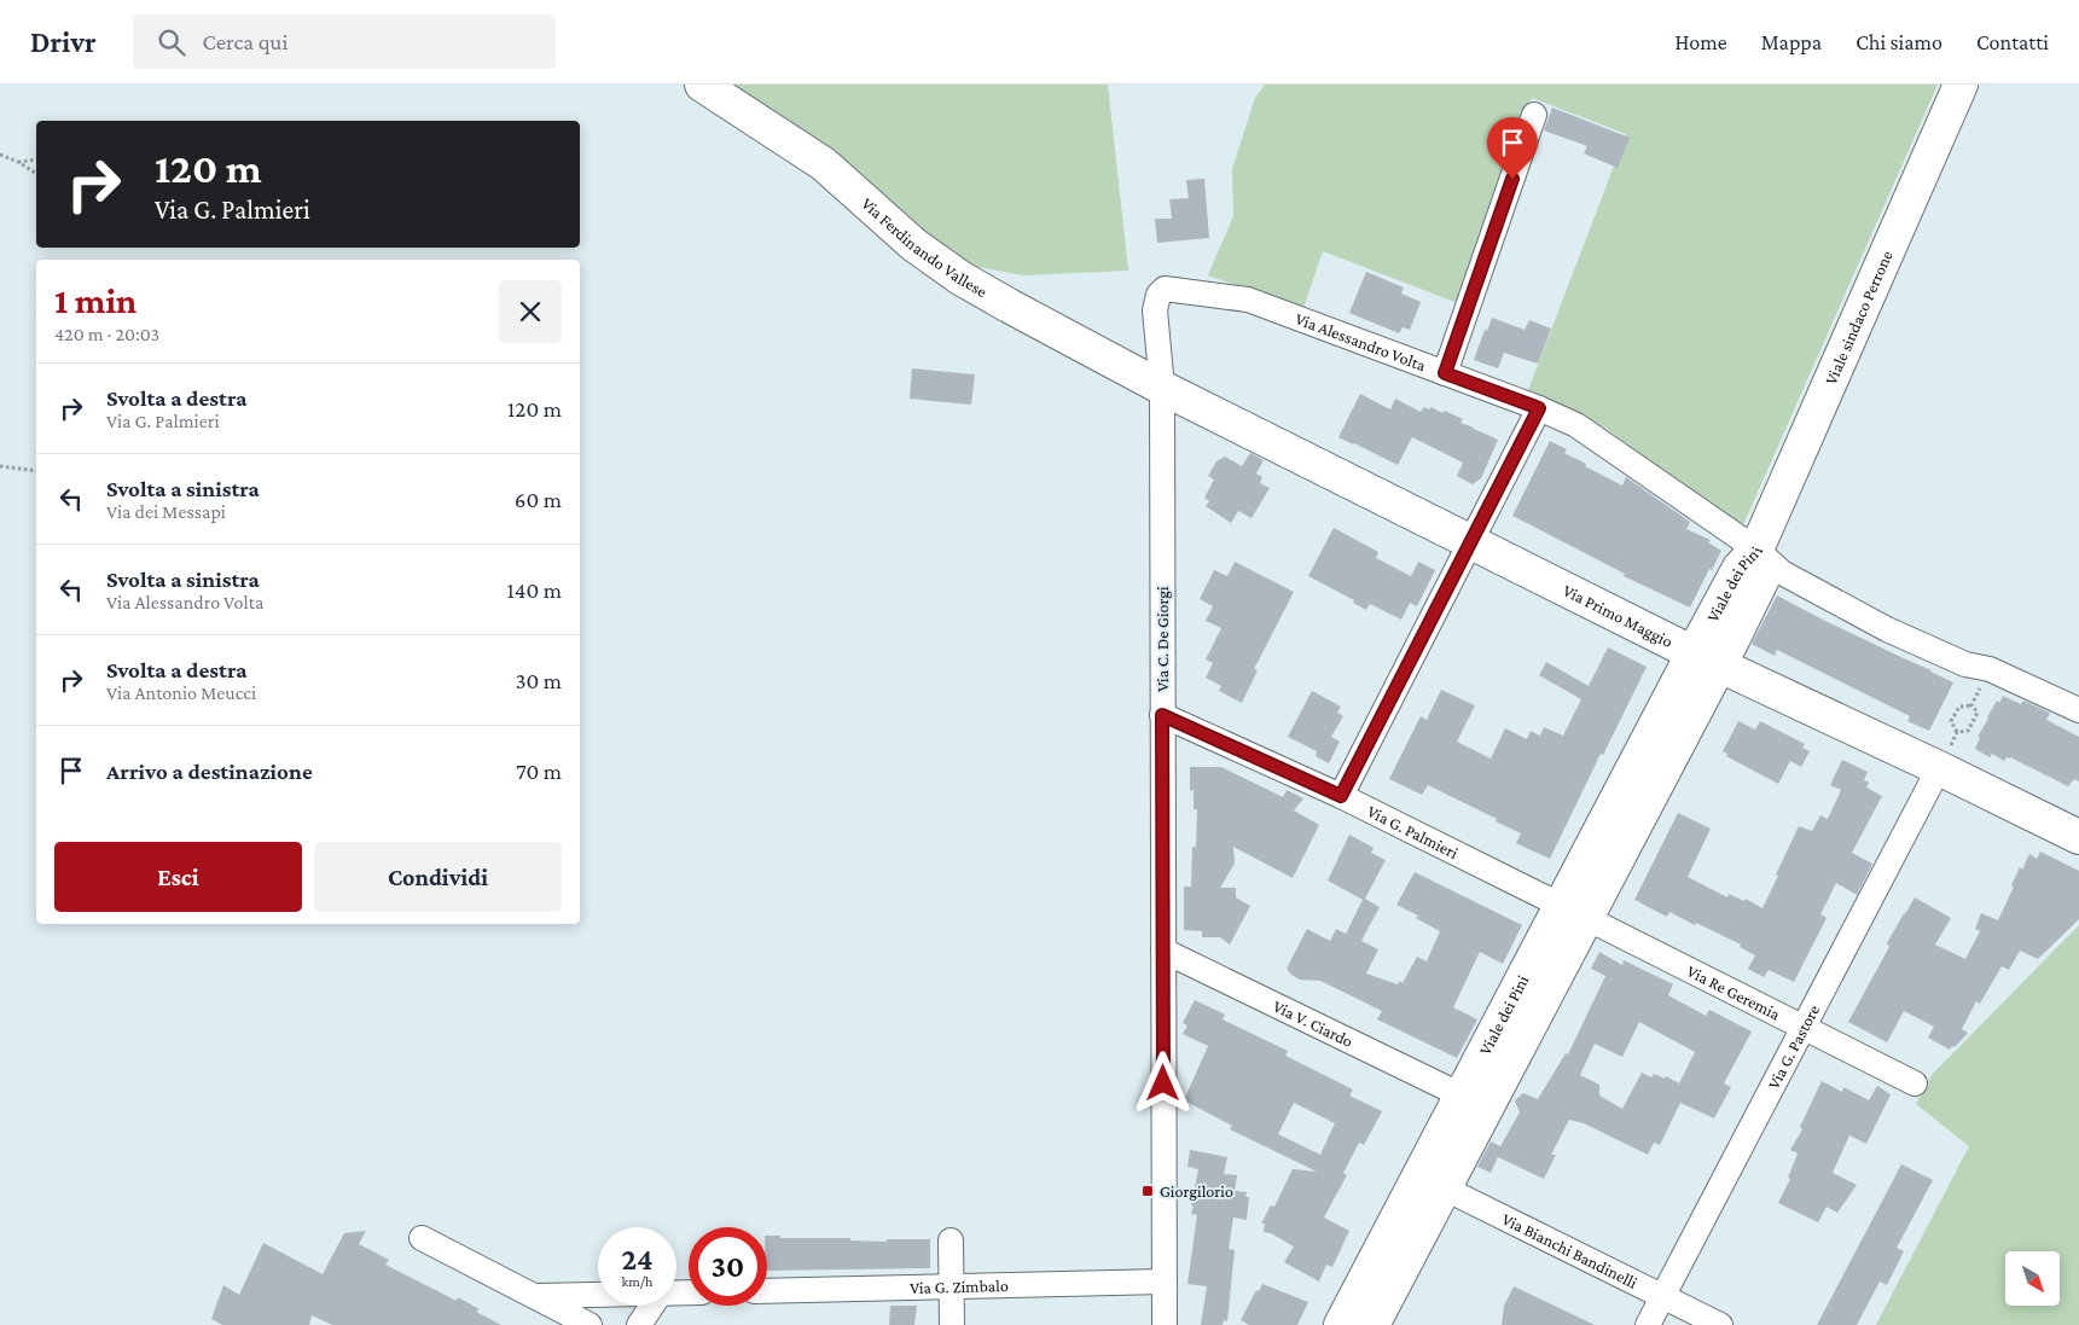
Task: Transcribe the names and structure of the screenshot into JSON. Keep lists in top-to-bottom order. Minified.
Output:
{"streets":{"street":["Via Ferdinando Vallese","Viale sindaco Perrone","Via Alessandro Volta","Viale dei Pini","Via Primo Maggio","Via C. De Giorgi","Via G. Palmieri","Via Re Geremia","Via V. Ciardo","Via G. Pastore","Via Bianchi Bandinelli","Via G. Zimbalo"]},"crossings":[["Via Ferdinando Vallese","Via Alessandro Volta"],["Via Ferdinando Vallese","Via Primo Maggio"],["Via Ferdinando Vallese","Via C. De Giorgi"],["Viale sindaco Perrone","Via Alessandro Volta"],["Viale sindaco Perrone","Viale dei Pini"],["Via Alessandro Volta","Viale dei Pini"],["Via Alessandro Volta","Via Primo Maggio"],["Via Alessandro Volta","Via C. De Giorgi"],["Viale dei Pini","Via Primo Maggio"],["Viale dei Pini","Via G. Palmieri"],["Viale dei Pini","Via Re Geremia"],["Viale dei Pini","Via V. Ciardo"],["Viale dei Pini","Via Bianchi Bandinelli"],["Via Primo Maggio","Via C. De Giorgi"],["Via Primo Maggio","Via G. Pastore"],["Via C. De Giorgi","Via G. Palmieri"],["Via C. De Giorgi","Via V. Ciardo"],["Via C. De Giorgi","Via G. Zimbalo"],["Via G. Palmieri","Via Re Geremia"],["Via Re Geremia","Via G. Pastore"],["Via G. Pastore","Via Bianchi Bandinelli"]],"places":{"transit":["Giorgilorio"]},"north":"bottom right","page":{"header":"Drivr","search":"Cerca qui","nav":["Home","Mappa","Chi siamo","Contatti"],"turn":["120 m","Via G. Palmieri"],"heading":["1 min","420 m · 20:03"],"list":[{"name":"Svolta a destra","note":"Via G. Palmieri","value":"120 m"},{"name":"Svolta a sinistra","note":"Via dei Messapi","value":"60 m"},{"name":"Svolta a sinistra","note":"Via Alessandro Volta","value":"140 m"},{"name":"Svolta a destra","note":"Via Antonio Meucci","value":"30 m"},{"name":"Arrivo a destinazione","value":"70 m"}],"buttons":["Esci","Condividi"],"speed":"24 km/h","limit":"30"}}
